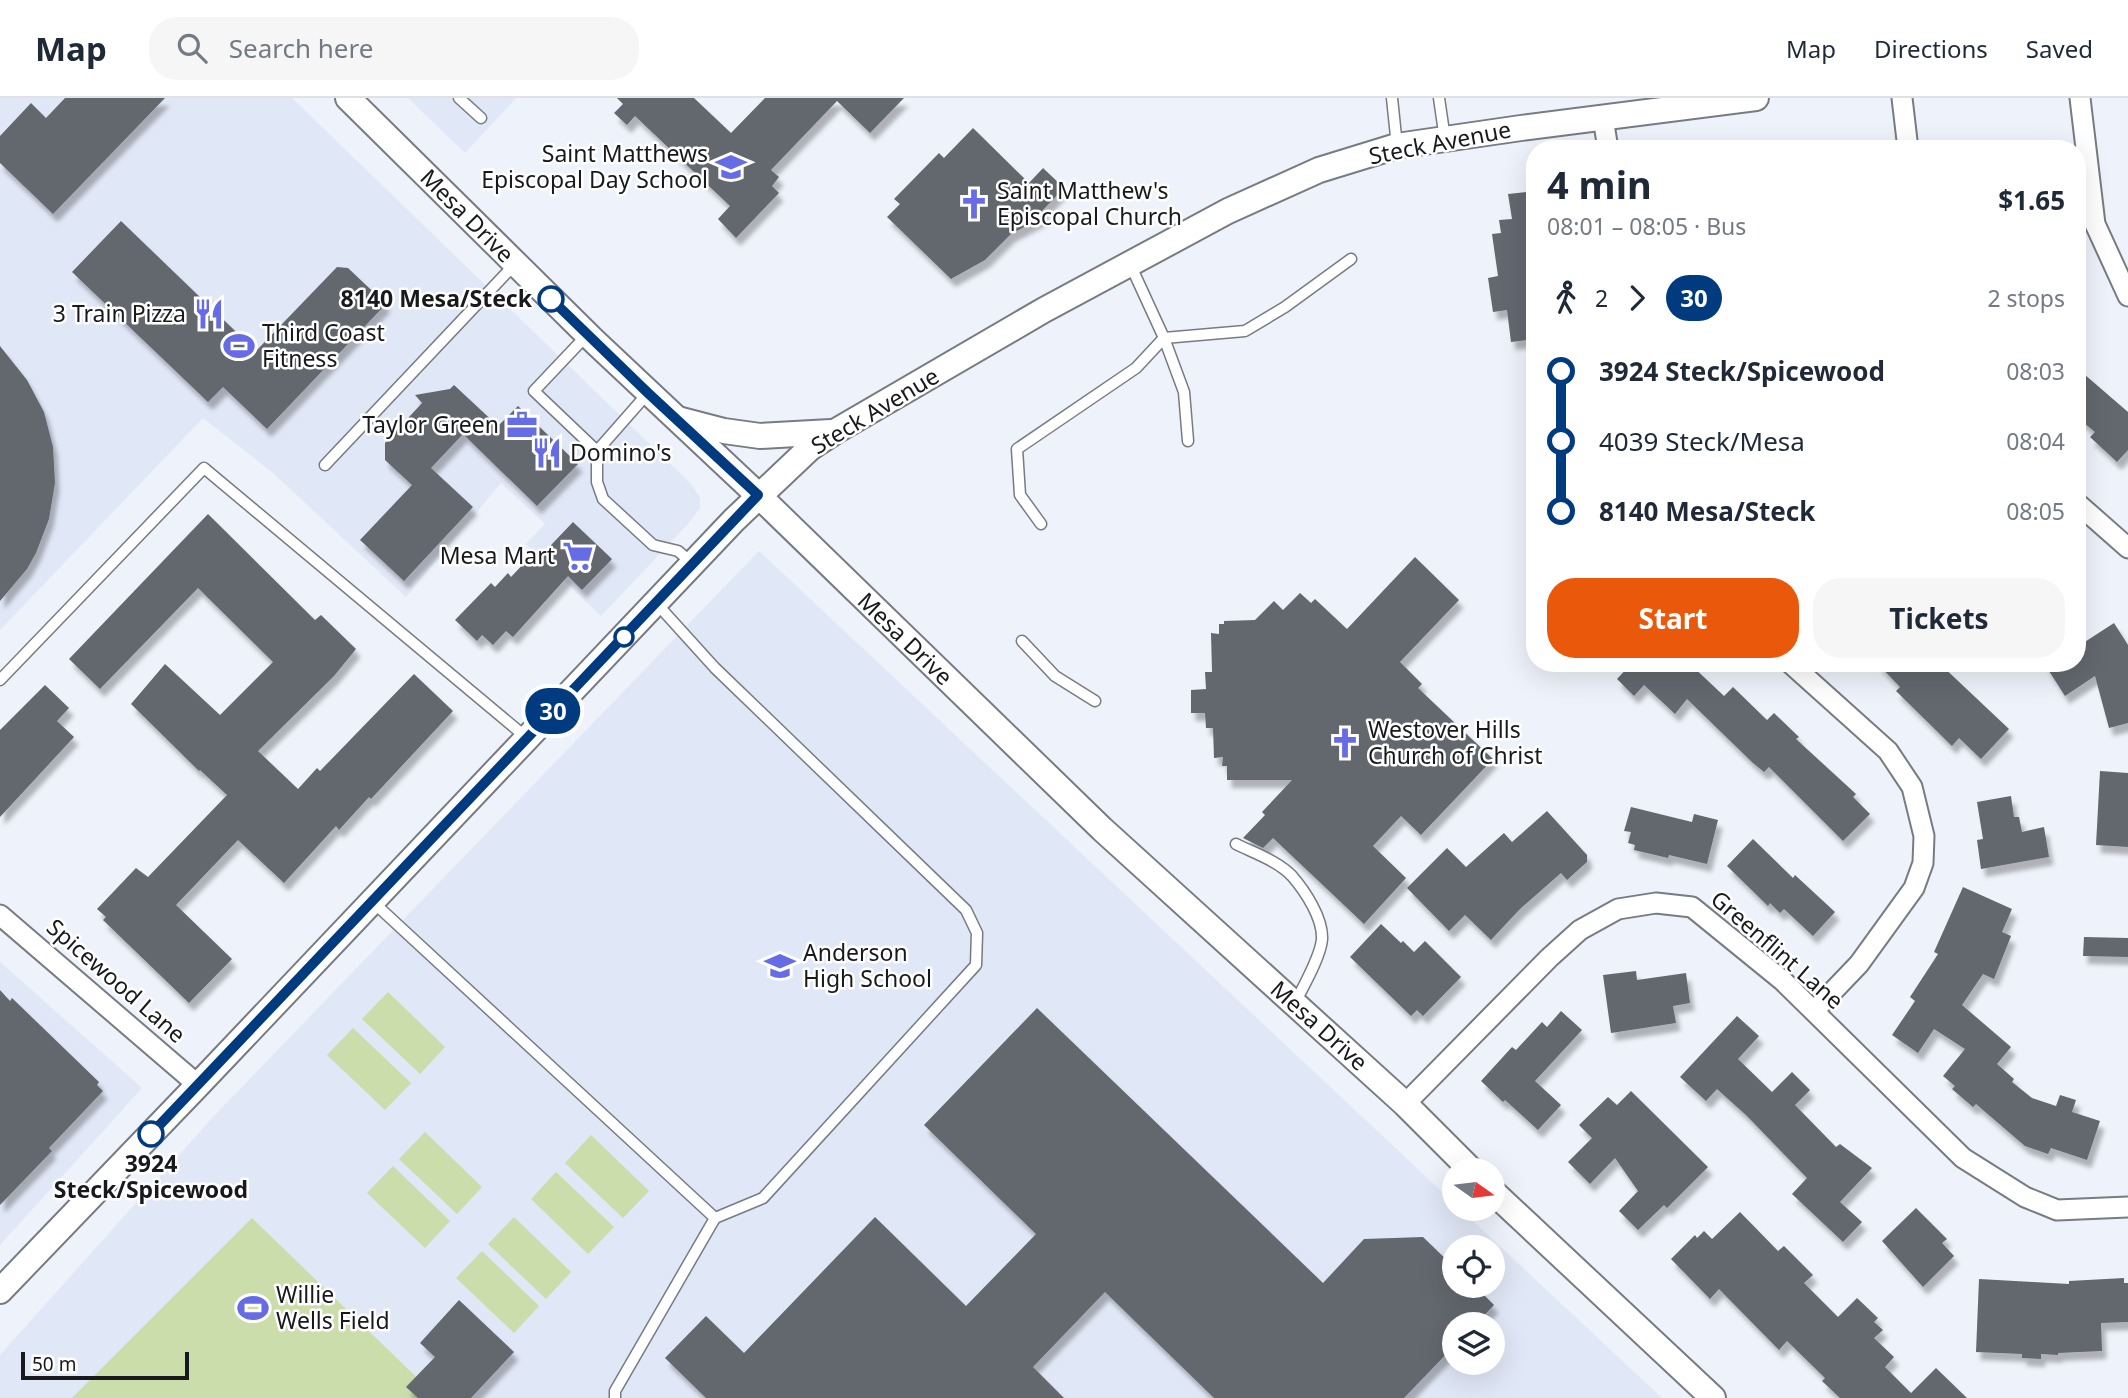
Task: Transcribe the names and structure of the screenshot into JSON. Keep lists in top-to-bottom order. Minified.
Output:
{"streets":{"street":["Steck Avenue","Mesa Drive","Greenflint Lane","Spicewood Lane"]},"crossings":[["Steck Avenue","Mesa Drive"],["Steck Avenue","Spicewood Lane"],["Mesa Drive","Greenflint Lane"]],"places":{"school or university":["Saint Matthews Episcopal Day School","Anderson High School"],"church":["Saint Matthew's Episcopal Church","Westover Hills Church of Christ"],"other":["8140 Mesa/Steck","3924 Steck/Spicewood"],"restaurant":["3 Train Pizza","Domino's"],"sports":["Third Coast Fitness","Willie Wells Field"],"office":["Taylor Green"],"supermarket":["Mesa Mart"]},"lines":["bus line 30"],"scale_bar":"50 m","north":"right","page":{"header":"Map","search":"Search here","nav":["Map","Directions","Saved"],"on_map":"30","heading":["4 min","08:01 – 08:05 · Bus","$1.65"],"legs":["2","30","2 stops"],"list":[{"name":"3924 Steck/Spicewood","value":"08:03"},{"name":"4039 Steck/Mesa","value":"08:04"},{"name":"8140 Mesa/Steck","value":"08:05"}],"buttons":["Start","Tickets"],"scale":"50 m"}}
